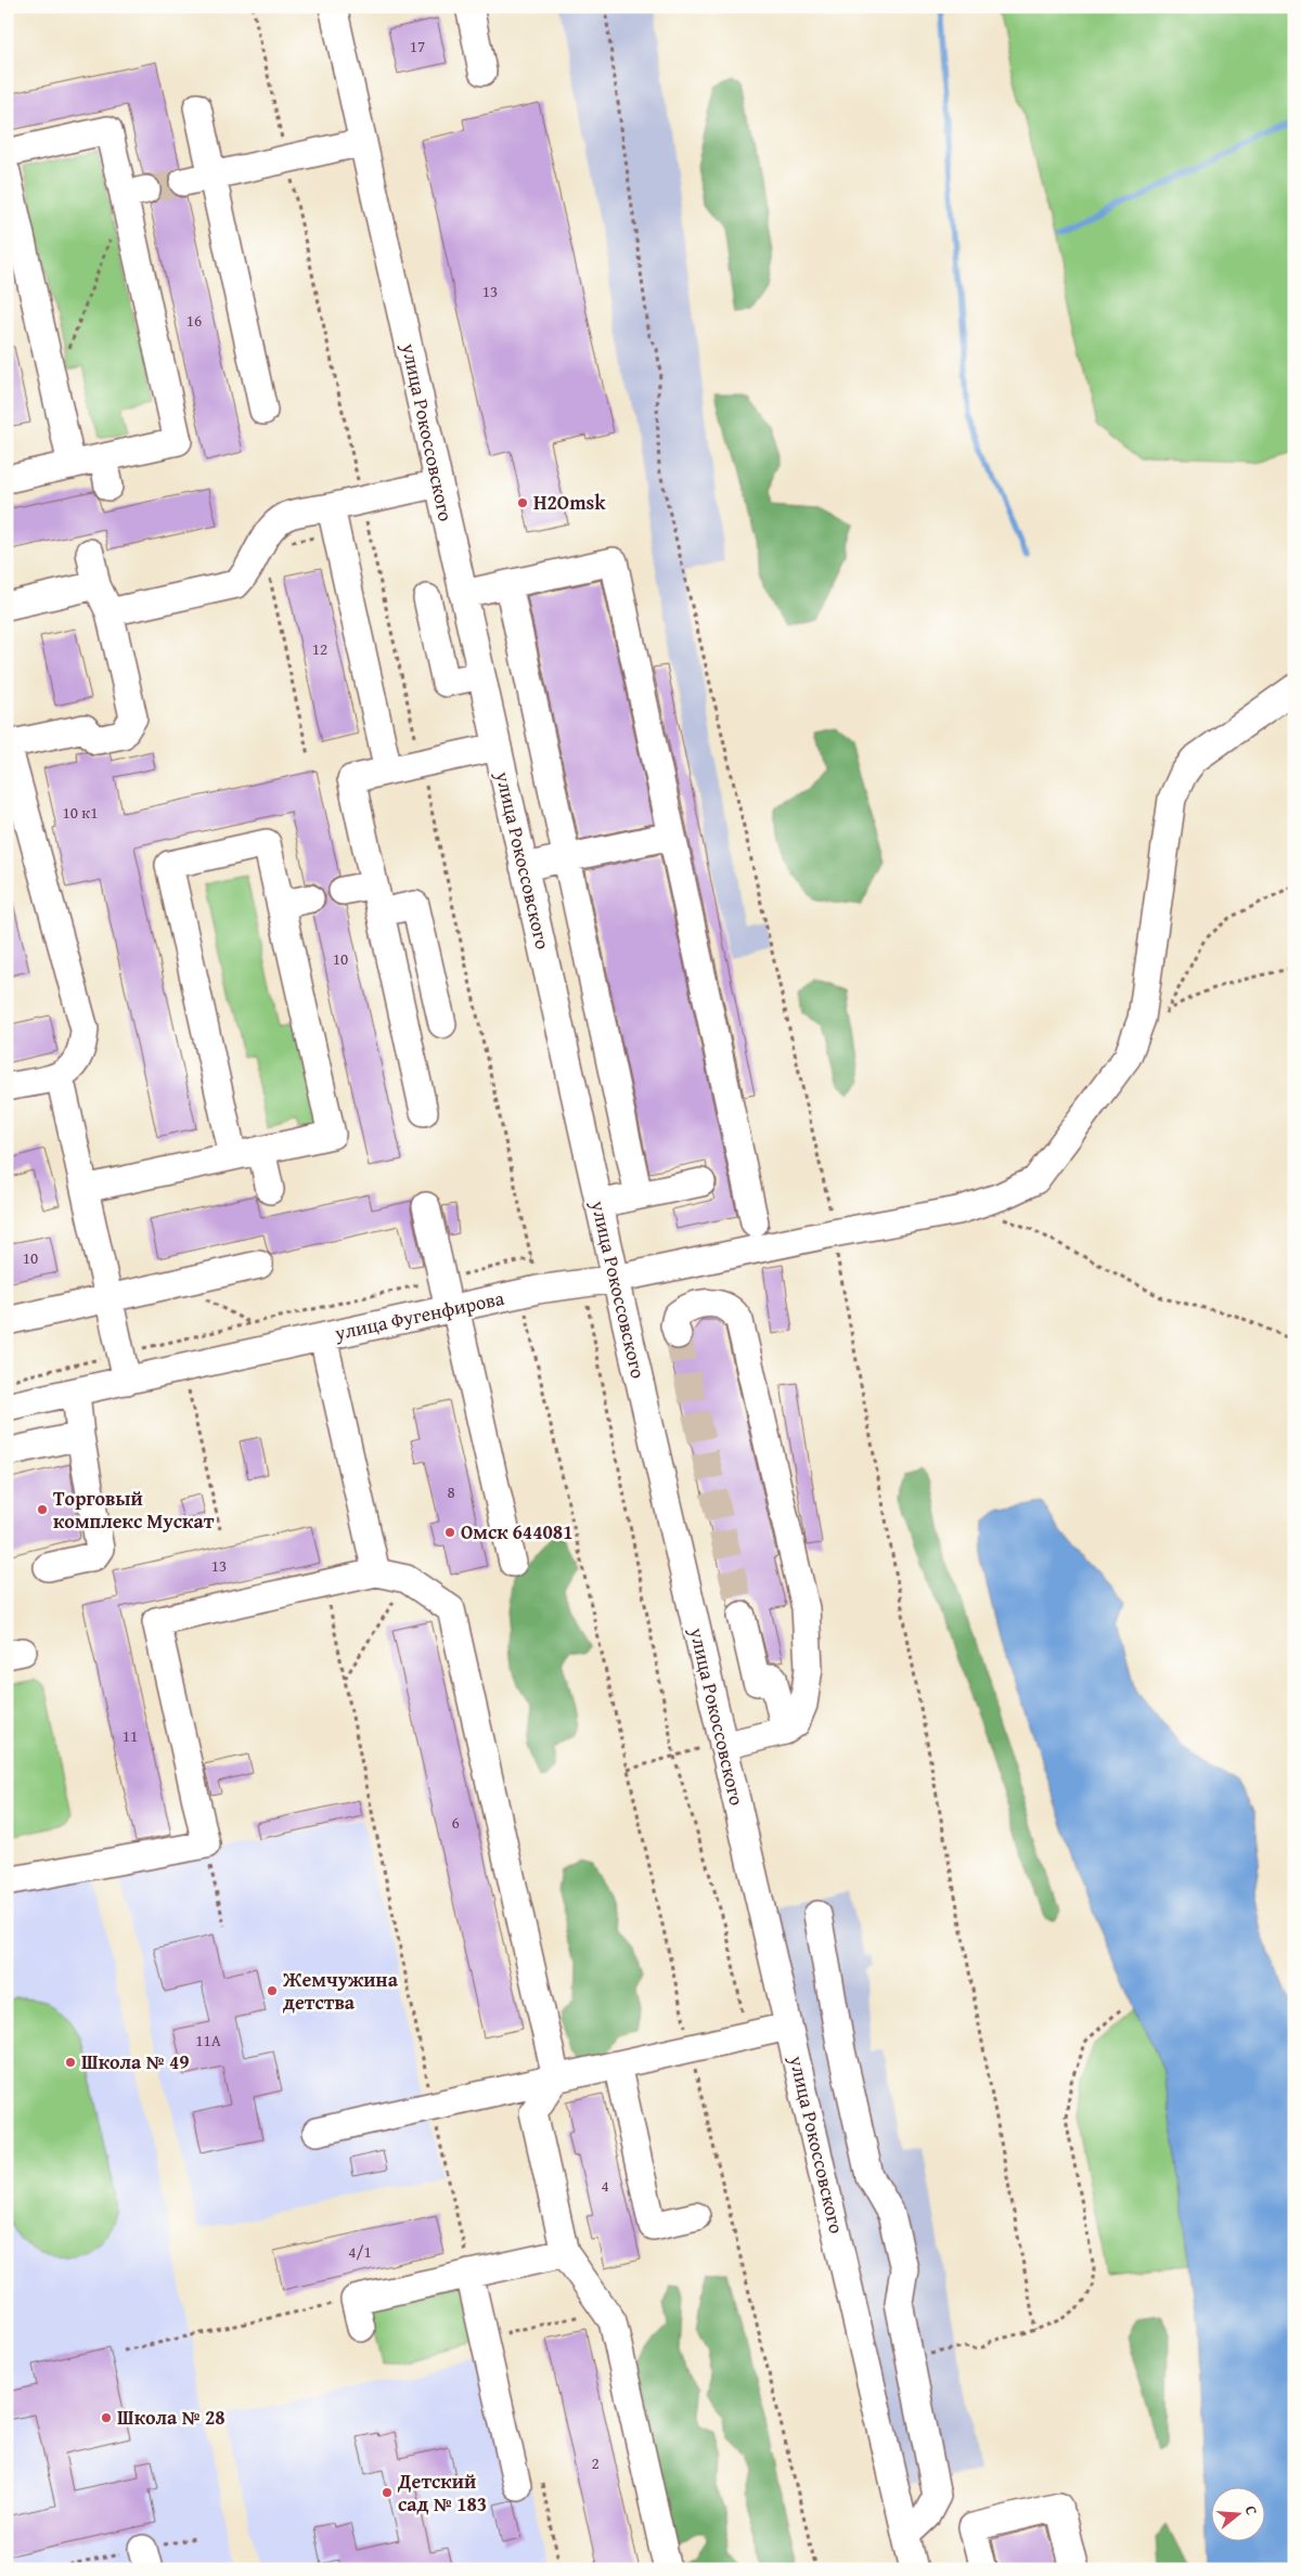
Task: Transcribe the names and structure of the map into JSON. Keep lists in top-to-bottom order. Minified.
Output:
{"streets":{"street":["улица Рокоссовского","улица Фугенфирова"]},"crossings":[["улица Рокоссовского","улица Фугенфирова"]],"places":["H2Omsk","Торговый комплекс Мускат","Омск 644081","Жемчужина детства","Школа № 49","Школа № 28","Детский сад № 183"],"house_numbers":["17","13","16","12","10 к1","10","10","8","13","11","6","11А","4","4/1","2"],"north":"right"}
